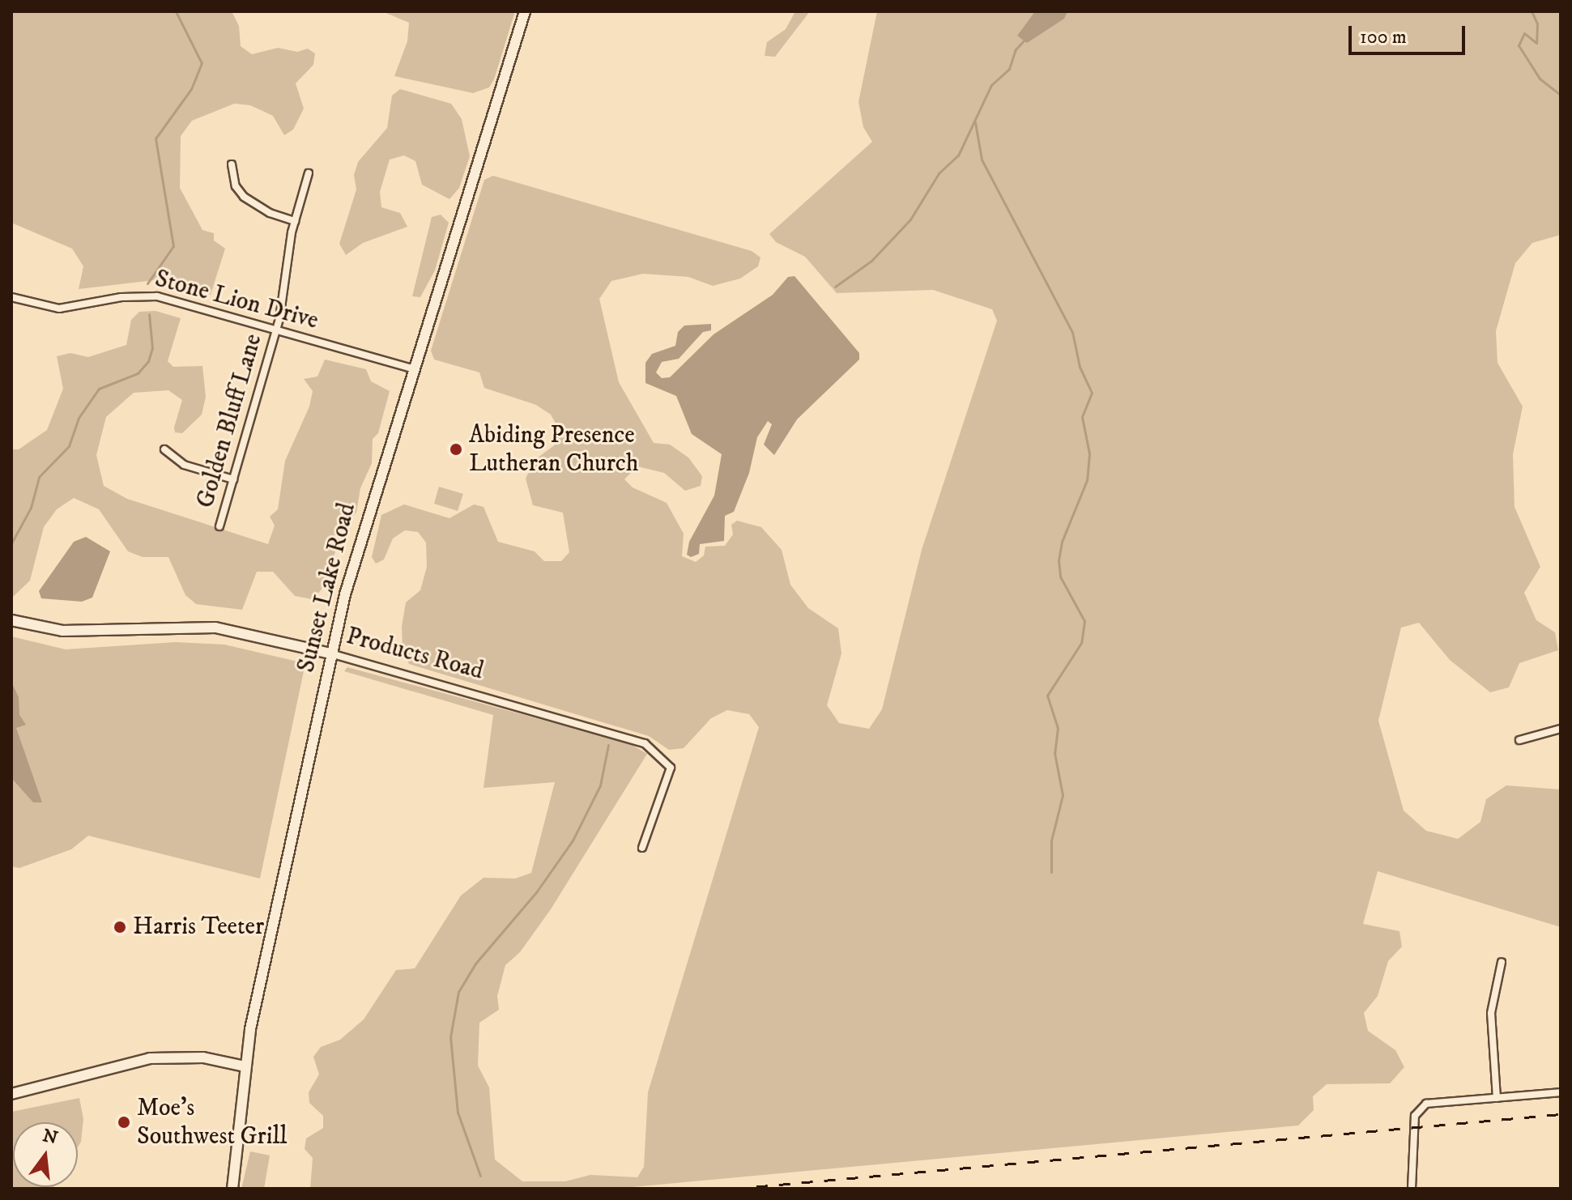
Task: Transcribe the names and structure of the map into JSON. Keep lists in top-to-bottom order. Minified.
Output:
{"streets":{"main road":["Sunset Lake Road","Products Road"],"street":["Stone Lion Drive","Golden Bluff Lane"]},"crossings":[["Stone Lion Drive","Golden Bluff Lane"],["Stone Lion Drive","Sunset Lake Road"],["Sunset Lake Road","Products Road"]],"places":["Abiding Presence Lutheran Church","Harris Teeter","Moe's Southwest Grill"],"scale_bar":"100 m","north":"top"}
